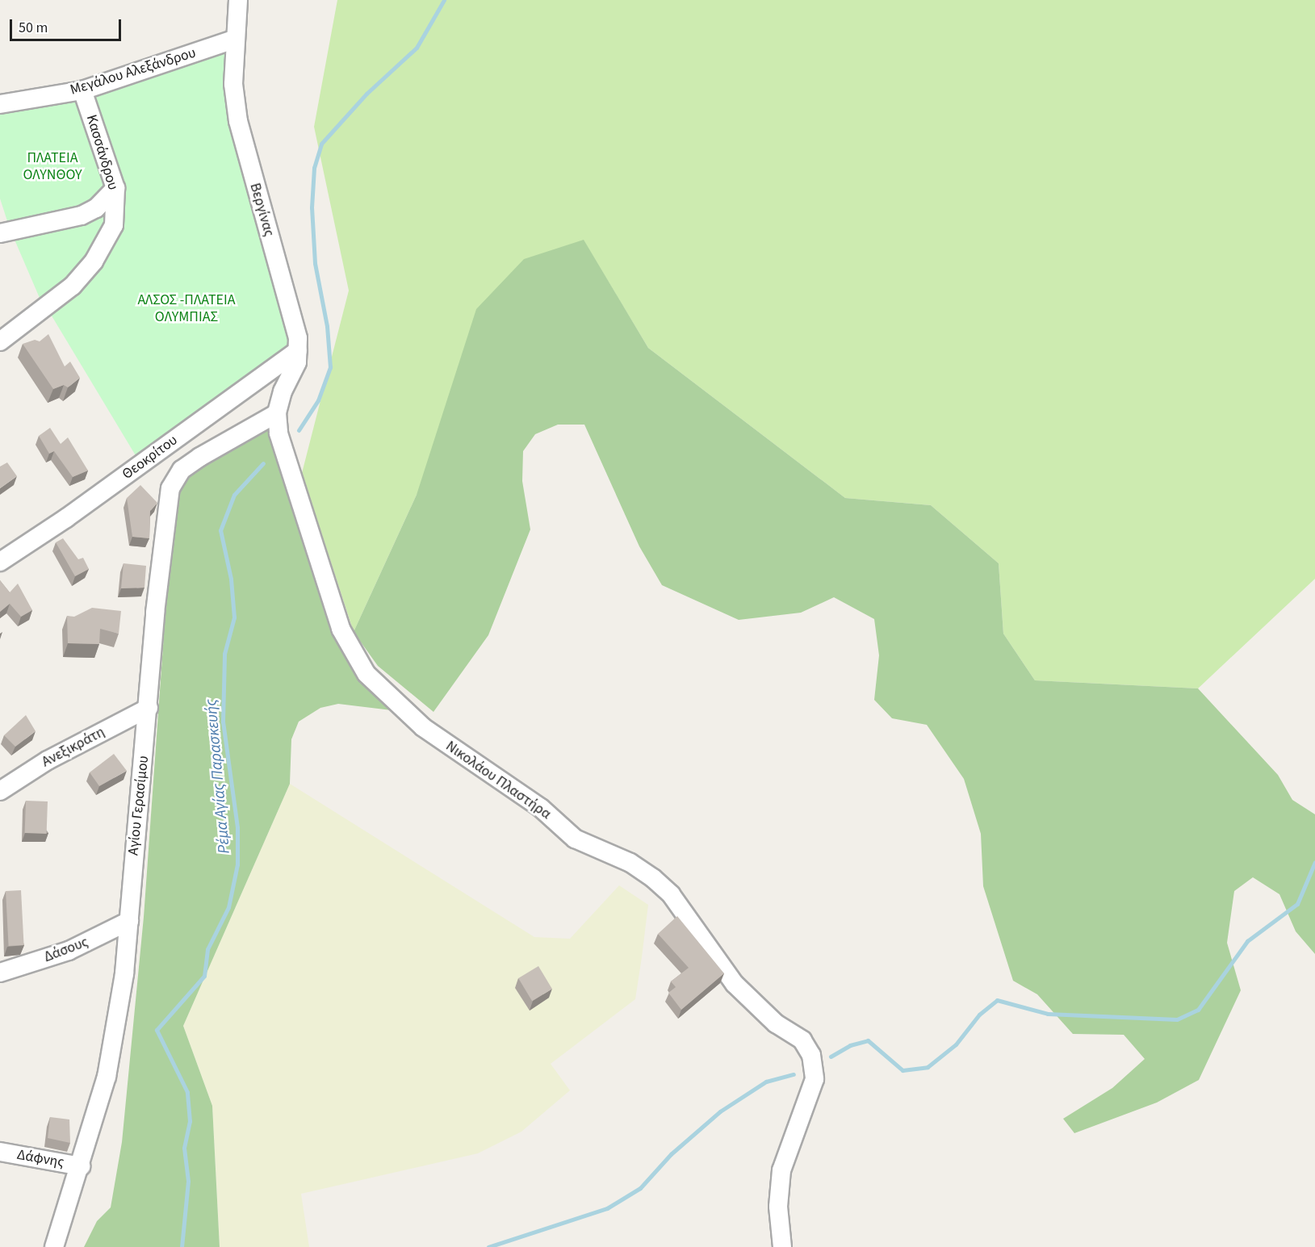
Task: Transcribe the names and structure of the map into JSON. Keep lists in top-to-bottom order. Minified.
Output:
{"streets":{"street":["Μεγάλου Αλεξάνδρου","Κασσάνδρου","Βεργίνας","Θεοκρίτου","Ανεξικράτη","Νικολάου Πλαστήρα","Αγίου Γερασίμου","Δάσους","Δάφνης"]},"crossings":[["Μεγάλου Αλεξάνδρου","Κασσάνδρου"],["Μεγάλου Αλεξάνδρου","Βεργίνας"],["Βεργίνας","Θεοκρίτου"],["Βεργίνας","Νικολάου Πλαστήρα"],["Βεργίνας","Αγίου Γερασίμου"],["Ανεξικράτη","Αγίου Γερασίμου"],["Νικολάου Πλαστήρα","Αγίου Γερασίμου"],["Αγίου Γερασίμου","Δάσους"],["Αγίου Γερασίμου","Δάφνης"]],"water":["Ρέμα Αγίας Παρασκευής"],"parks":["ΠΛΑΤΕΙΑ ΟΛΥΝΘΟΥ","ΑΛΣΟΣ -ΠΛΑΤΕΙΑ ΟΛΥΜΠΙΑΣ"],"scale_bar":"50 m"}
